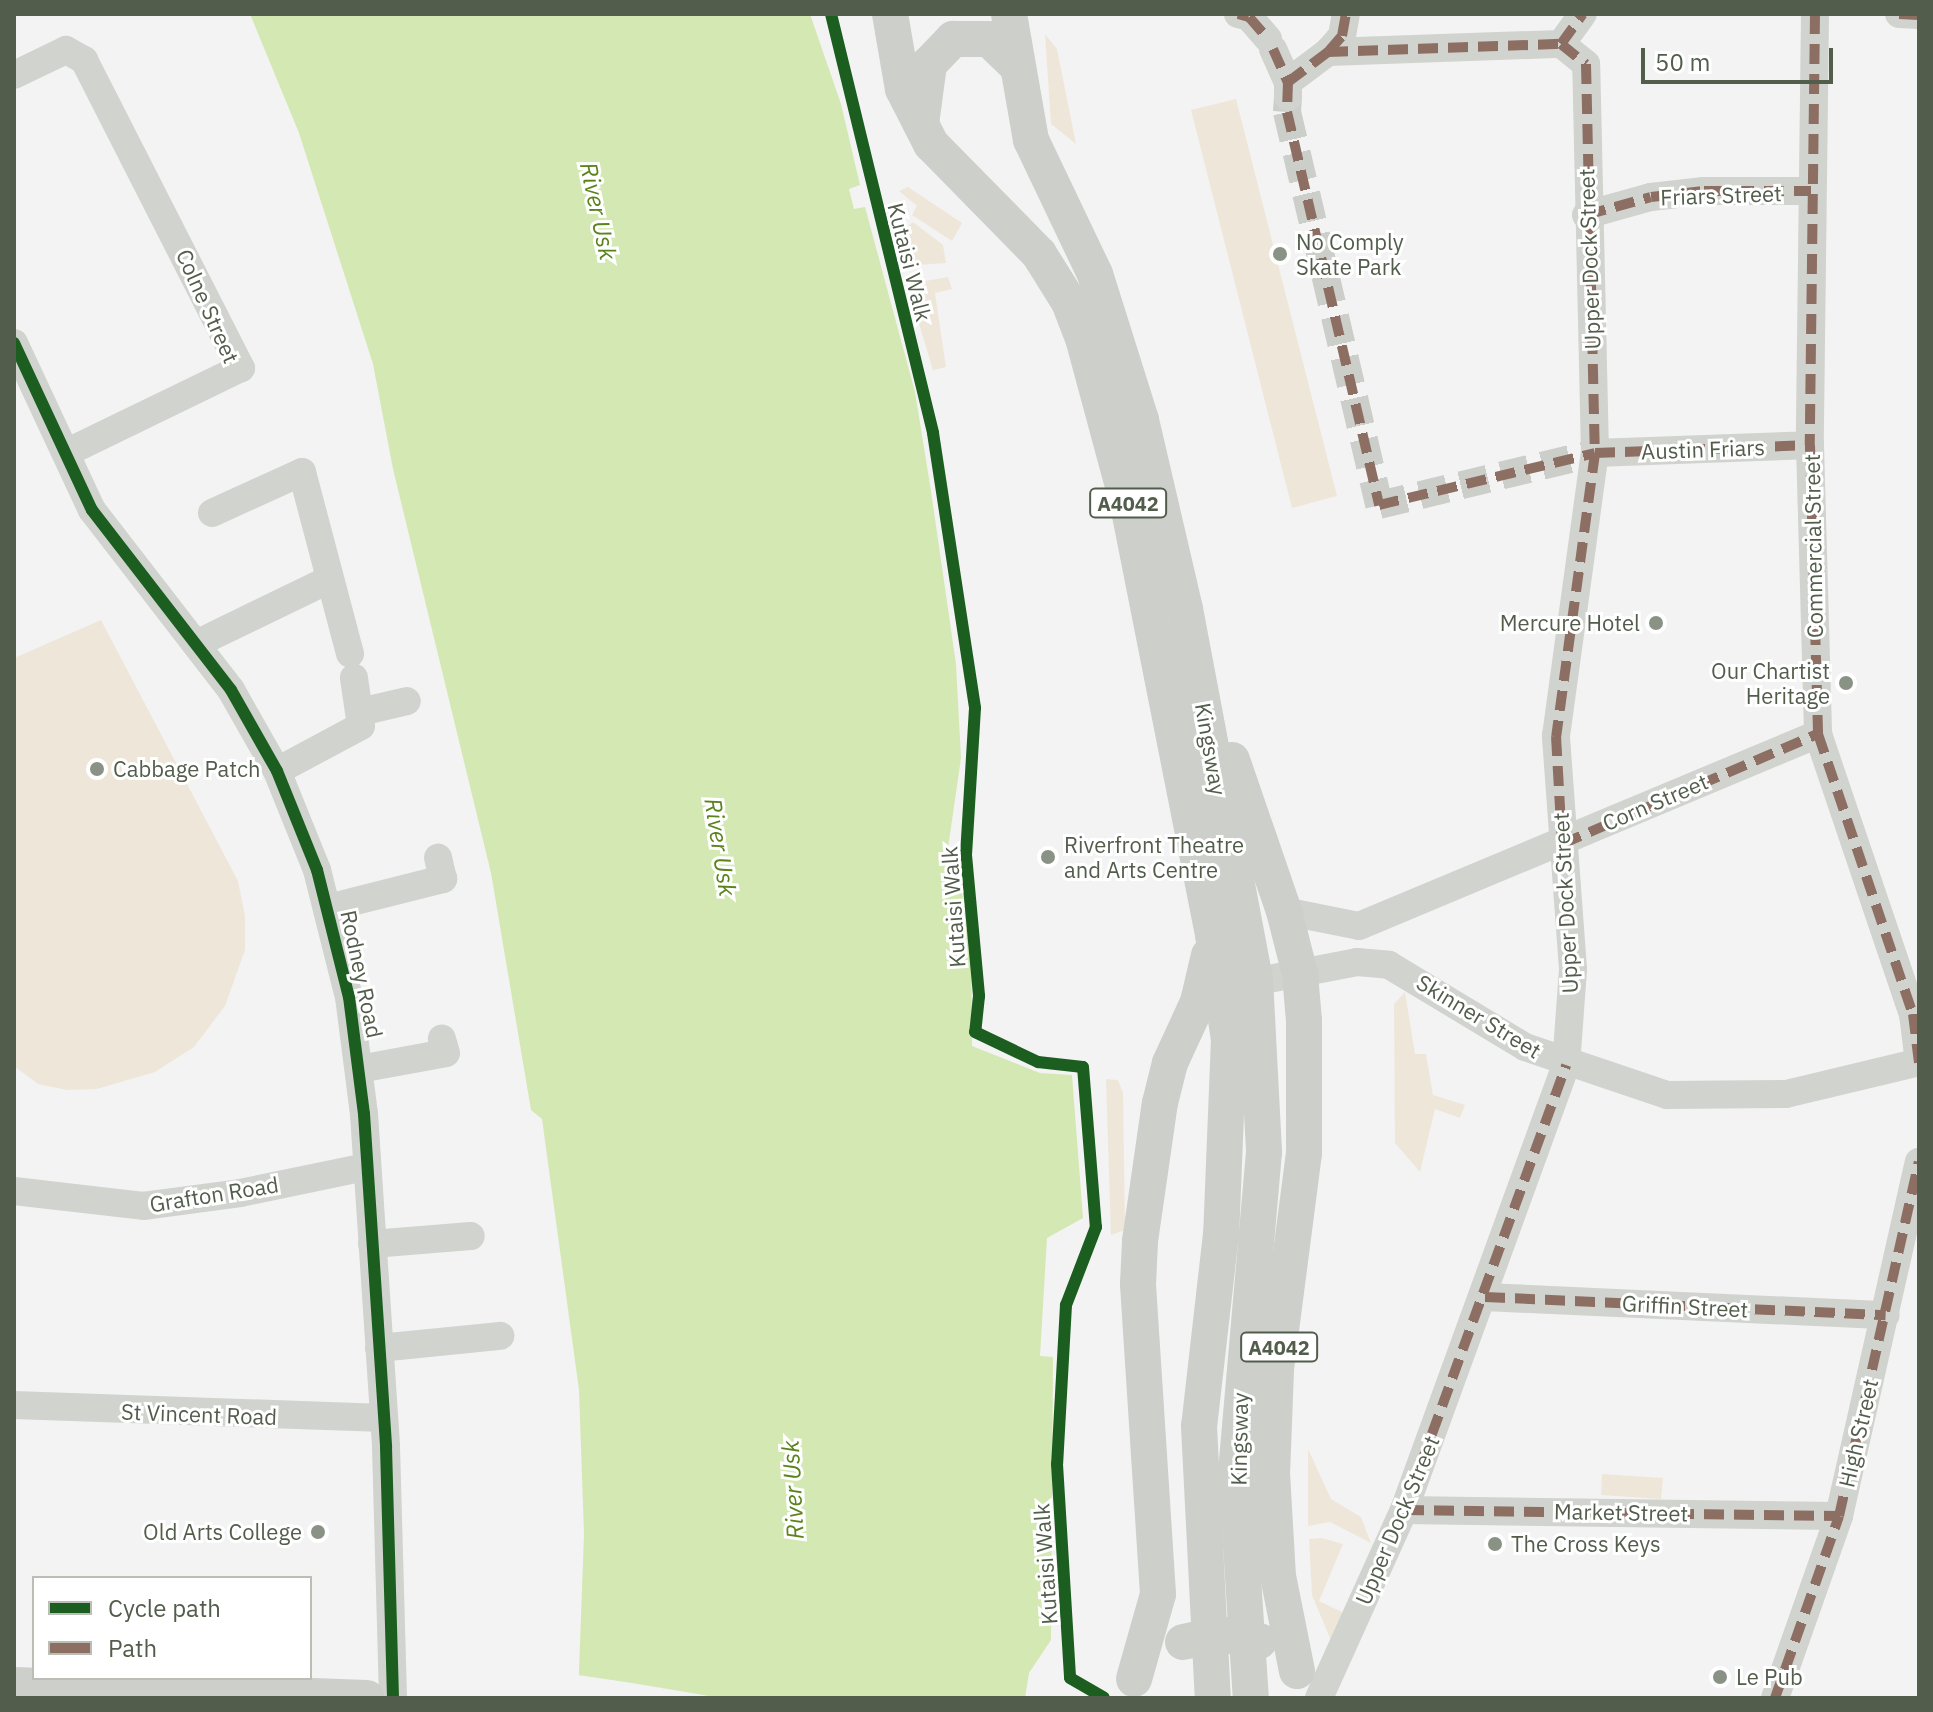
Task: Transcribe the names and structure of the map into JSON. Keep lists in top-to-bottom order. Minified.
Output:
{"streets":{"main road":["A4042","Kingsway"],"street":["Friars Street","Upper Dock Street","Colne Street","Austin Friars","Commercial Street","Corn Street","Rodney Road","Skinner Street","Grafton Road","Griffin Street","St Vincent Road","High Street","Market Street"],"cycle path":["Kutaisi Walk"]},"crossings":[["Friars Street","Upper Dock Street"],["Friars Street","Commercial Street"],["Upper Dock Street","Austin Friars"],["Upper Dock Street","A4042"],["Upper Dock Street","Corn Street"],["Upper Dock Street","Skinner Street"],["Upper Dock Street","Griffin Street"],["Upper Dock Street","Market Street"],["Colne Street","Rodney Road"],["Austin Friars","Commercial Street"],["A4042","Kingsway"],["Commercial Street","Corn Street"],["Commercial Street","Skinner Street"],["Rodney Road","Grafton Road"],["Rodney Road","St Vincent Road"],["Griffin Street","High Street"],["High Street","Market Street"]],"water":["River Usk"],"places":["No Comply Skate Park","Mercure Hotel","Our Chartist Heritage","Cabbage Patch","Riverfront Theatre and Arts Centre","Old Arts College","The Cross Keys","Le Pub"],"legend":["Cycle path","Path"],"scale_bar":"50 m"}
